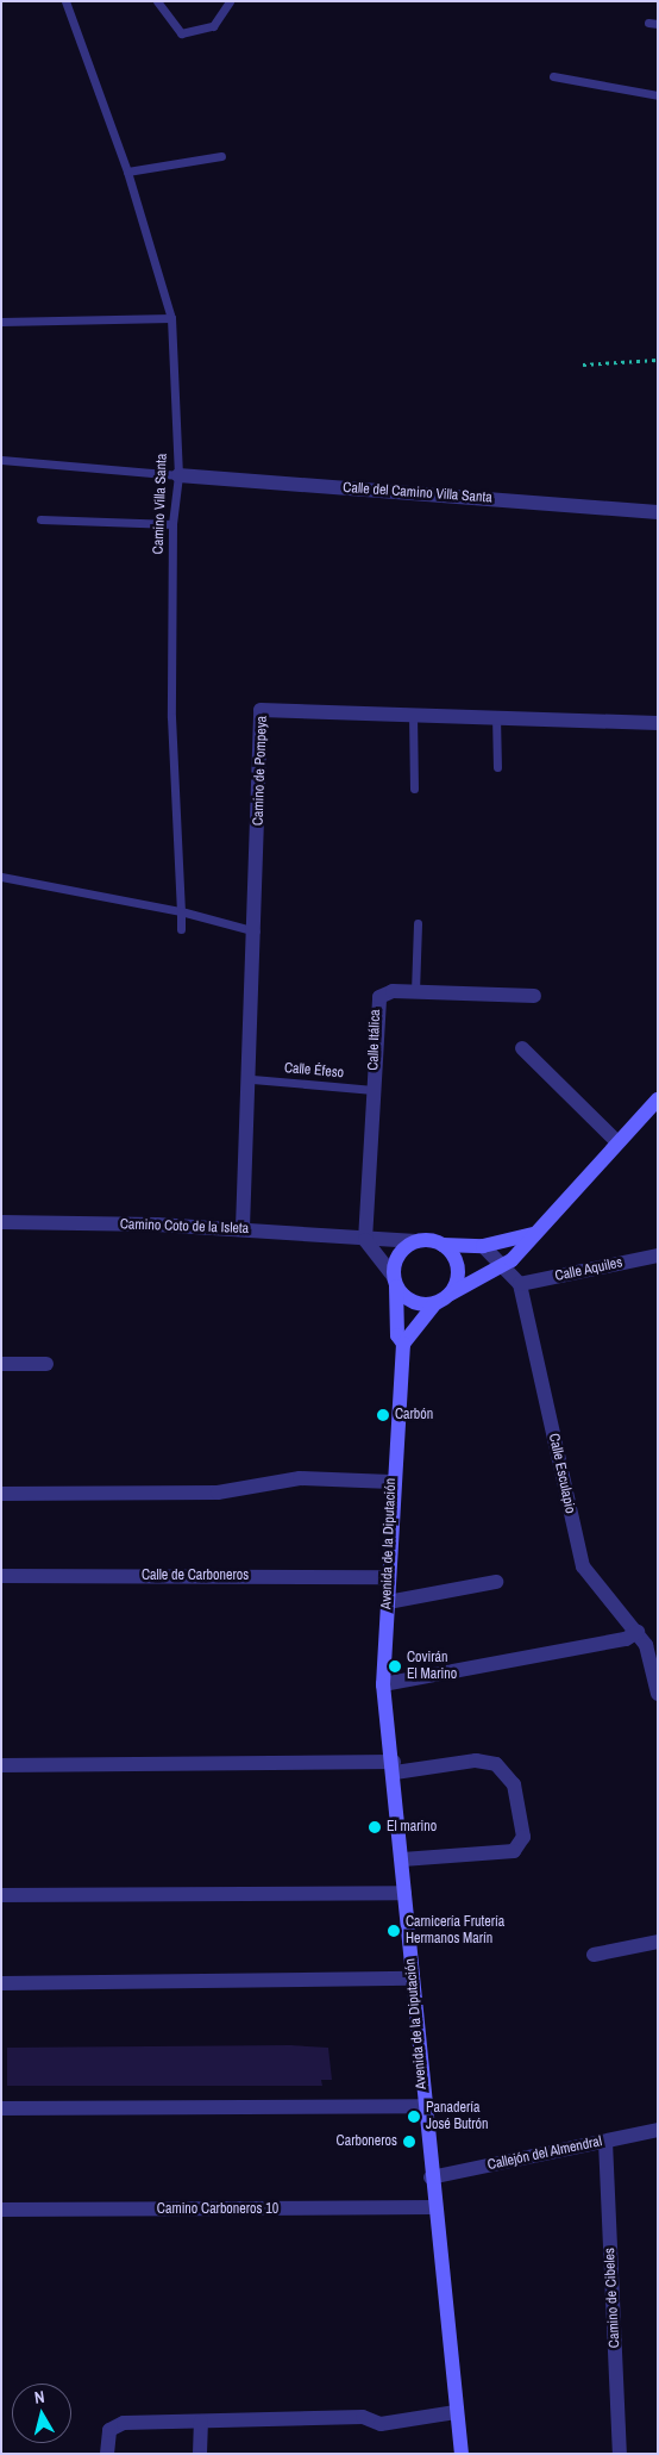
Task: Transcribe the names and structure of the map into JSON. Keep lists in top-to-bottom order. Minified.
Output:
{"streets":{"street":["Calle del Camino Villa Santa","Camino de Pompeya","Calle Itálica","Camino Coto de la Isleta","Calle Aquiles","Calle Esculapio","Avenida de la Diputación","Calle de Carboneros","Callejón del Almendral","Camino Carboneros 10","Camino de Cibeles"],"lane":["Camino Villa Santa","Calle Éfeso"]},"crossings":[["Calle del Camino Villa Santa","Camino Villa Santa"],["Camino de Pompeya","Calle Éfeso"],["Camino de Pompeya","Camino Coto de la Isleta"],["Calle Itálica","Calle Éfeso"],["Calle Itálica","Camino Coto de la Isleta"],["Camino Coto de la Isleta","Avenida de la Diputación"],["Calle Aquiles","Calle Esculapio"],["Avenida de la Diputación","Calle de Carboneros"],["Avenida de la Diputación","Callejón del Almendral"],["Avenida de la Diputación","Camino Carboneros 10"],["Callejón del Almendral","Camino de Cibeles"]],"places":["Carbón","Covirán El Marino","El marino","Carnicería Frutería Hermanos Marín","Panadería José Butrón","Carboneros"],"north":"top"}
